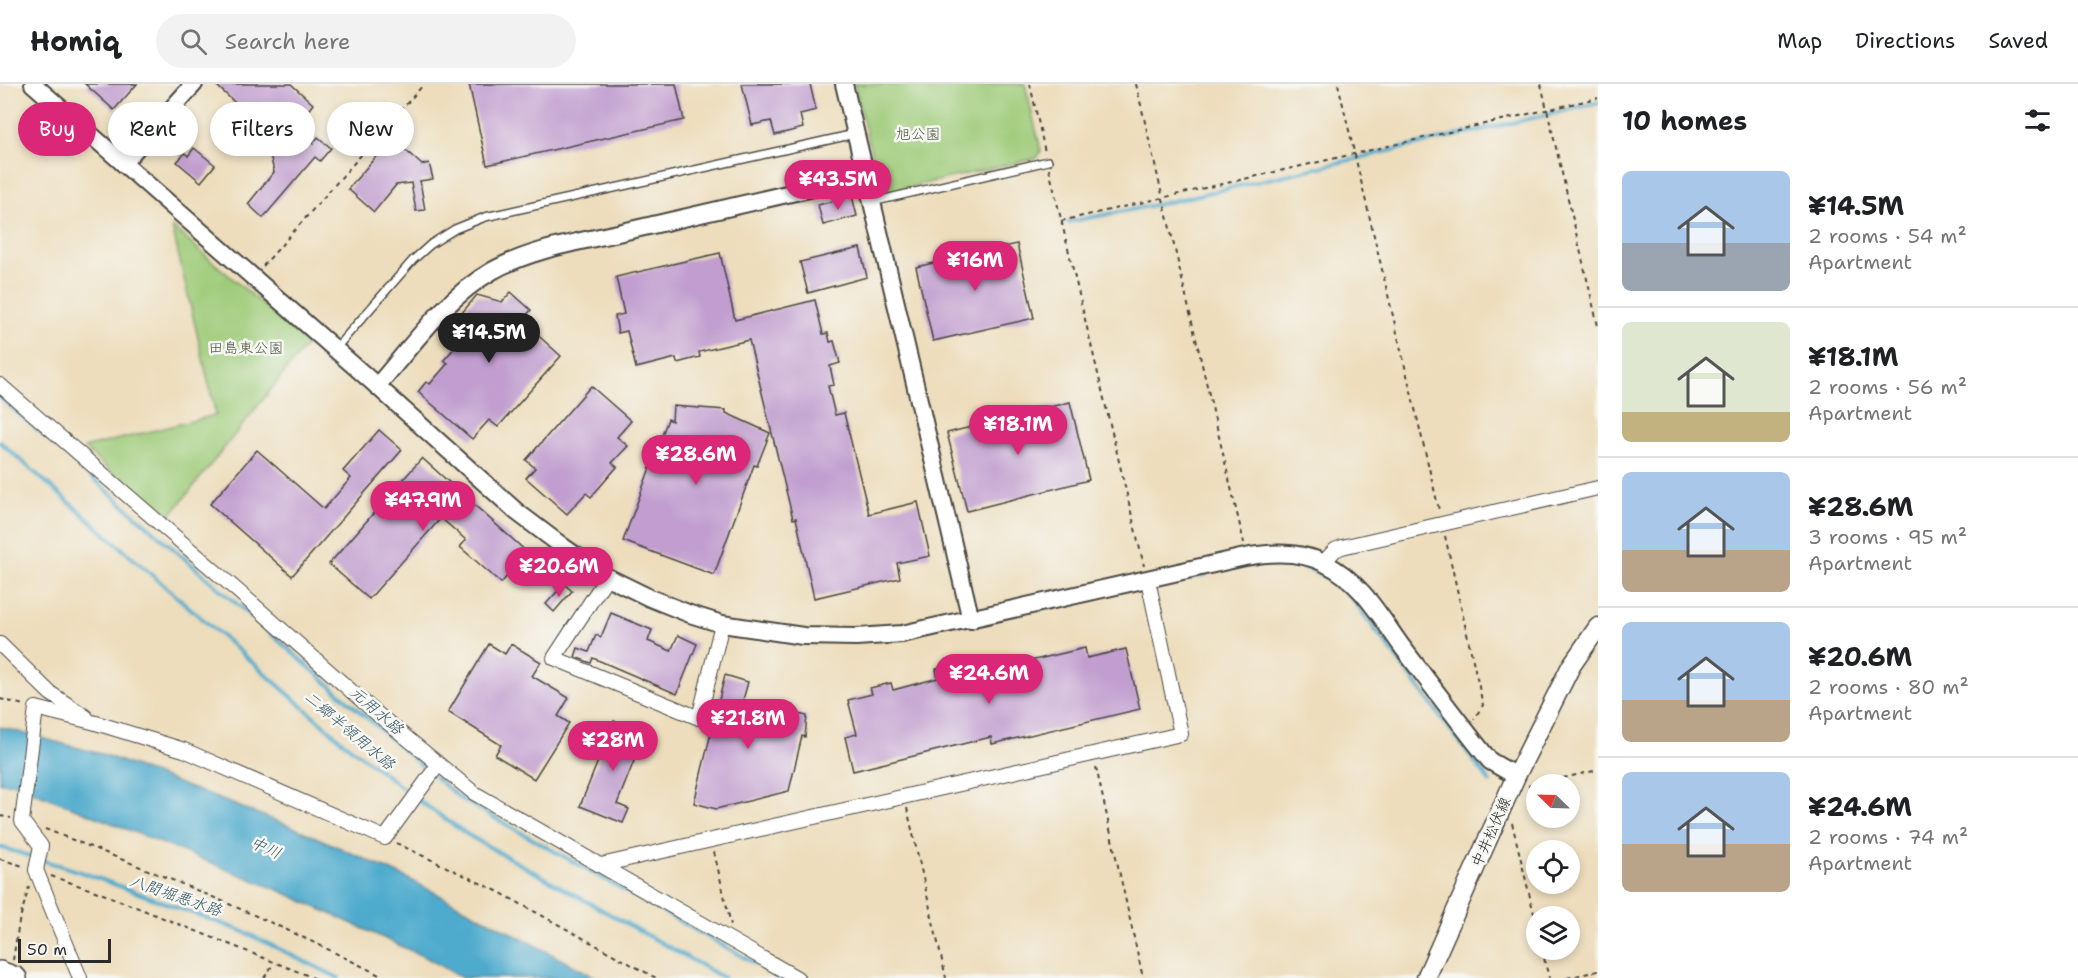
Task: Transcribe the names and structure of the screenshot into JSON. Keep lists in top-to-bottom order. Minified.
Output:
{"streets":{"main road":["中井松伏線"]},"water":["元用水路","二郷半領用水路","中川","八間堀悪水路"],"parks":["旭公園","田島東公園"],"scale_bar":"50 m","north":"top left","page":{"header":"Homiq","search":"Search here","nav":["Map","Directions","Saved"],"heading":"10 homes","chip":["Buy","Rent","Filters","New"],"list":[{"name":"¥14.5M","note":"2 rooms · 54 m² · Apartment"},{"name":"¥18.1M","note":"2 rooms · 56 m² · Apartment"},{"name":"¥28.6M","note":"3 rooms · 95 m² · Apartment"},{"name":"¥20.6M","note":"2 rooms · 80 m² · Apartment"},{"name":"¥24.6M","note":"2 rooms · 74 m² · Apartment"}],"price":["¥43.5M","¥16M","¥14.5M","¥18.1M","¥28.6M","¥47.9M","¥20.6M","¥24.6M","¥21.8M","¥28M"],"scale":"50 m"}}
